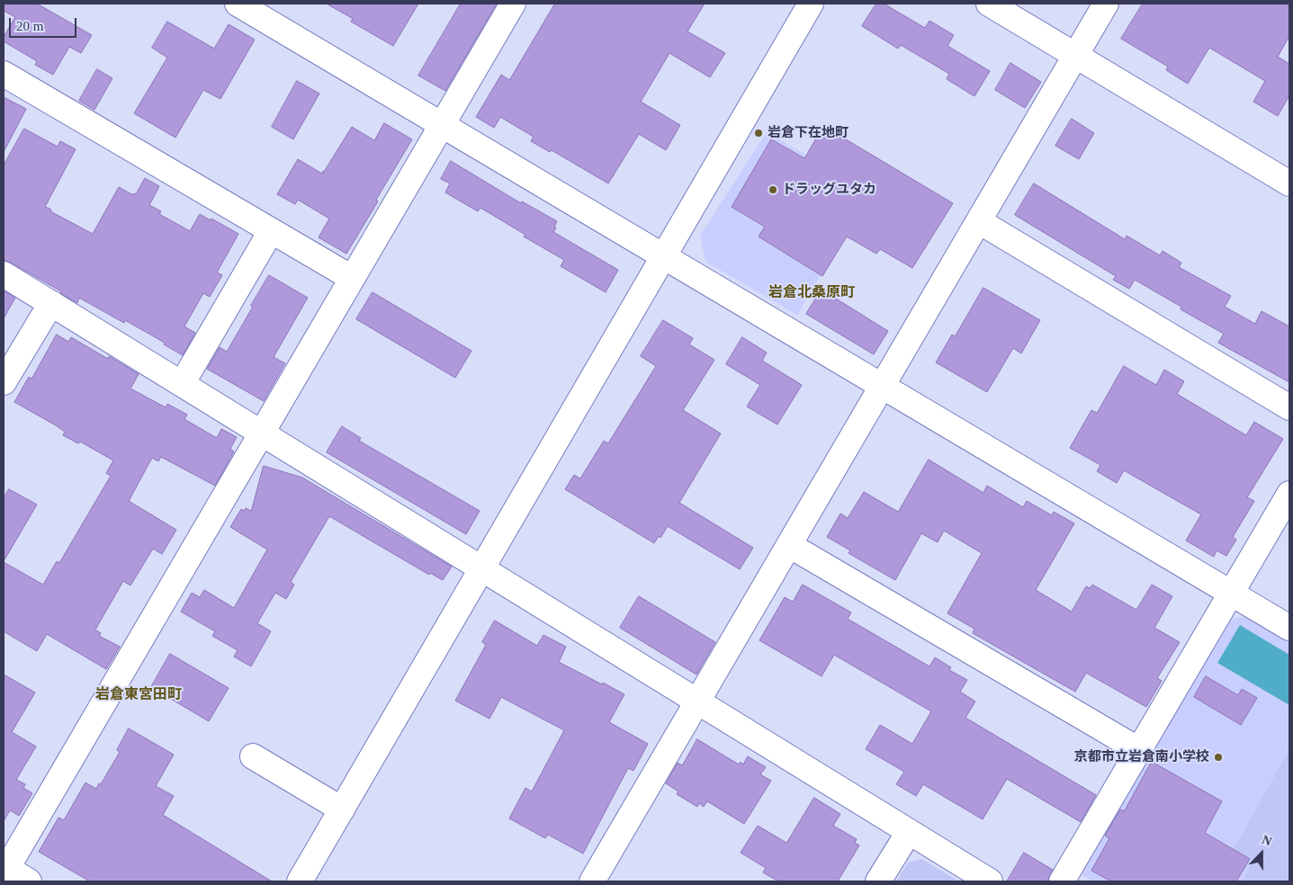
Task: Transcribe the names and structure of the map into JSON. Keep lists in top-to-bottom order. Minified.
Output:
{"districts":["岩倉北桑原町","岩倉東宮田町"],"places":["岩倉下在地町","ドラッグユタカ","京都市立岩倉南小学校"],"scale_bar":"20 m","north":"top"}
